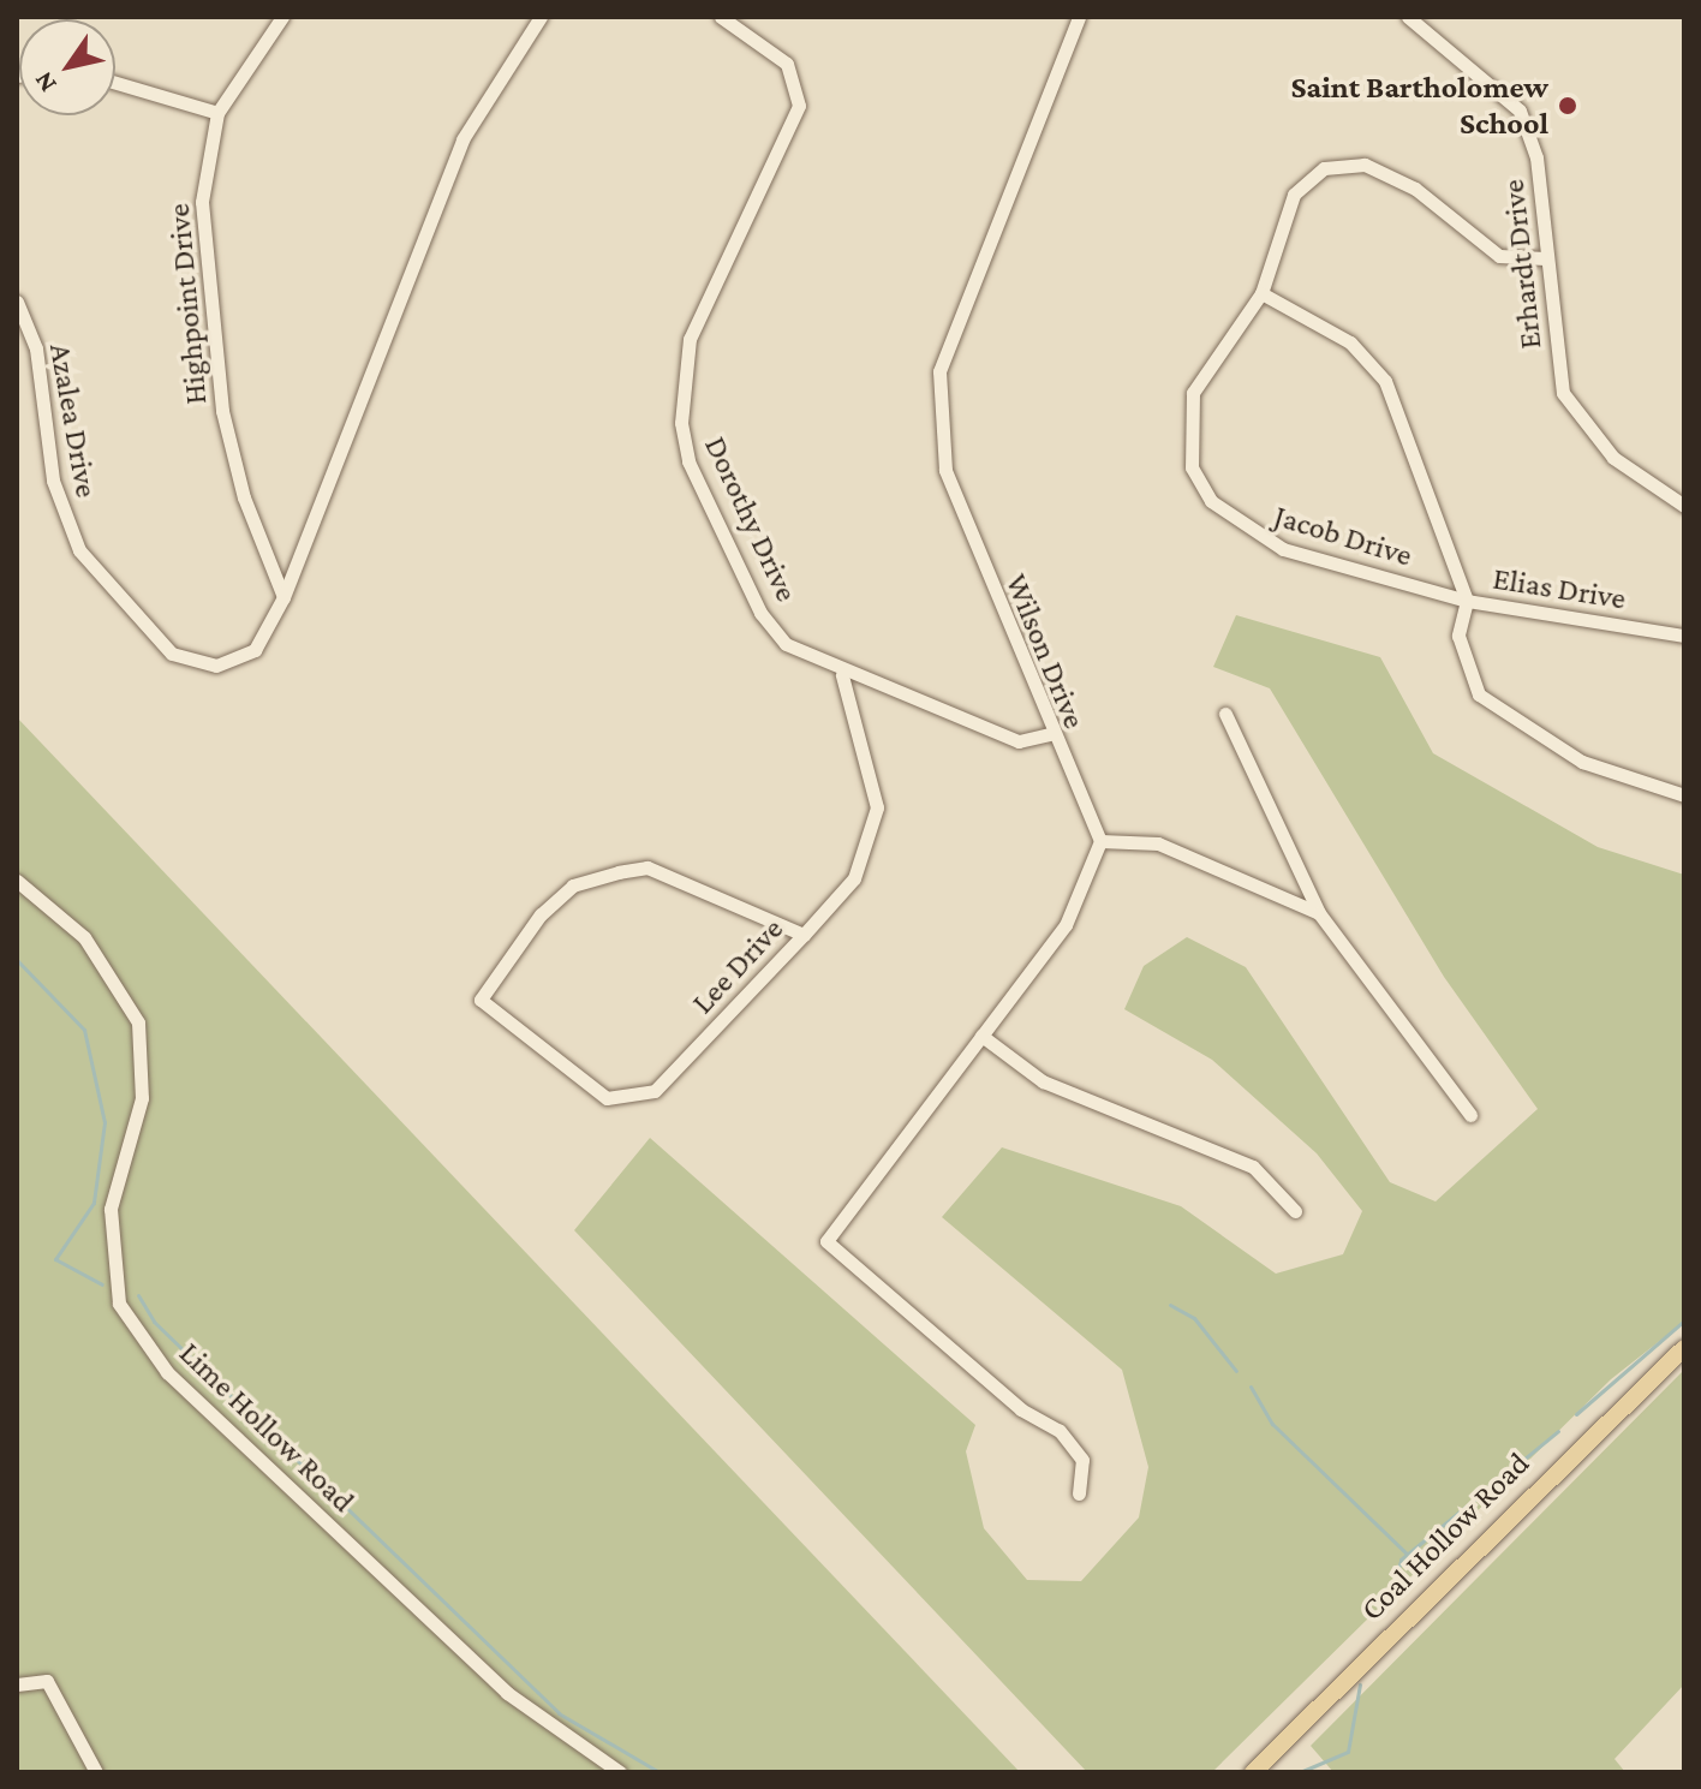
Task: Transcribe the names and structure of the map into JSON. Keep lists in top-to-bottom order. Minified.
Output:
{"streets":{"main road":["Coal Hollow Road"],"street":["Erhardt Drive","Highpoint Drive","Azalea Drive","Dorothy Drive","Jacob Drive","Elias Drive","Wilson Drive","Lee Drive","Lime Hollow Road"]},"crossings":[["Erhardt Drive","Jacob Drive"],["Highpoint Drive","Azalea Drive"],["Dorothy Drive","Wilson Drive"],["Dorothy Drive","Lee Drive"],["Jacob Drive","Elias Drive"]],"places":["Saint Bartholomew School"],"north":"bottom left"}
